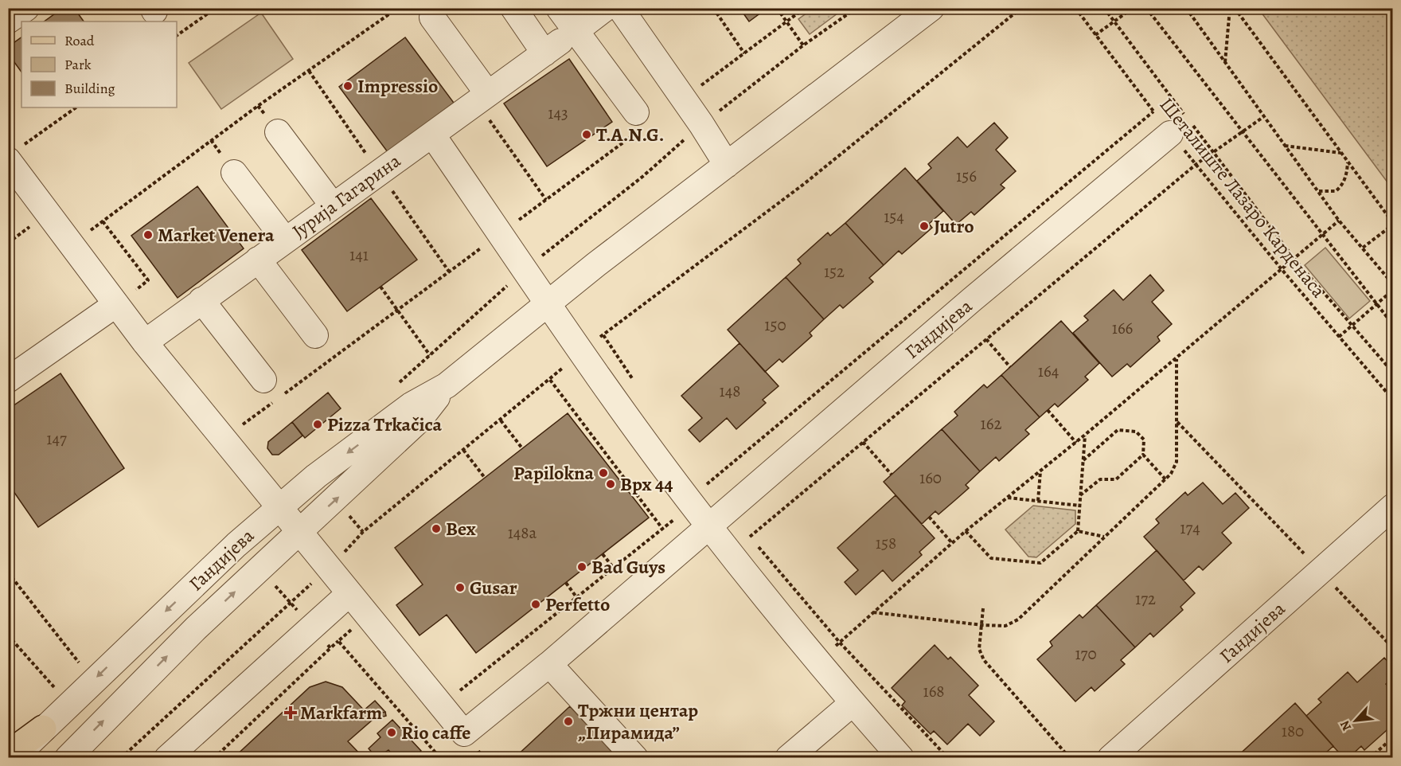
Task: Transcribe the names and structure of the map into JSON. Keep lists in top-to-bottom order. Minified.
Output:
{"streets":{"street":["Јурија Гагарина","Гандијева"],"path":["Шеталиште Лазаро Карденаса"]},"crossings":[["Шеталиште Лазаро Карденаса","Гандијева"]],"places":{"other":["Impressio","T.A.N.G.","Jutro","Market Venera","Pizza Trkačica","Papilokna","Врх 44","Bex","Bad Guys","Gusar","Perfetto","Тржни центар „Пирамида”","Rio caffe"],"health":["Markfarm"]},"house_numbers":["143","156","154","141","152","150","166","164","148","162","147","160","174","148a","158","172","170","168","180"],"legend":["Road","Park","Building"],"north":"bottom left"}
